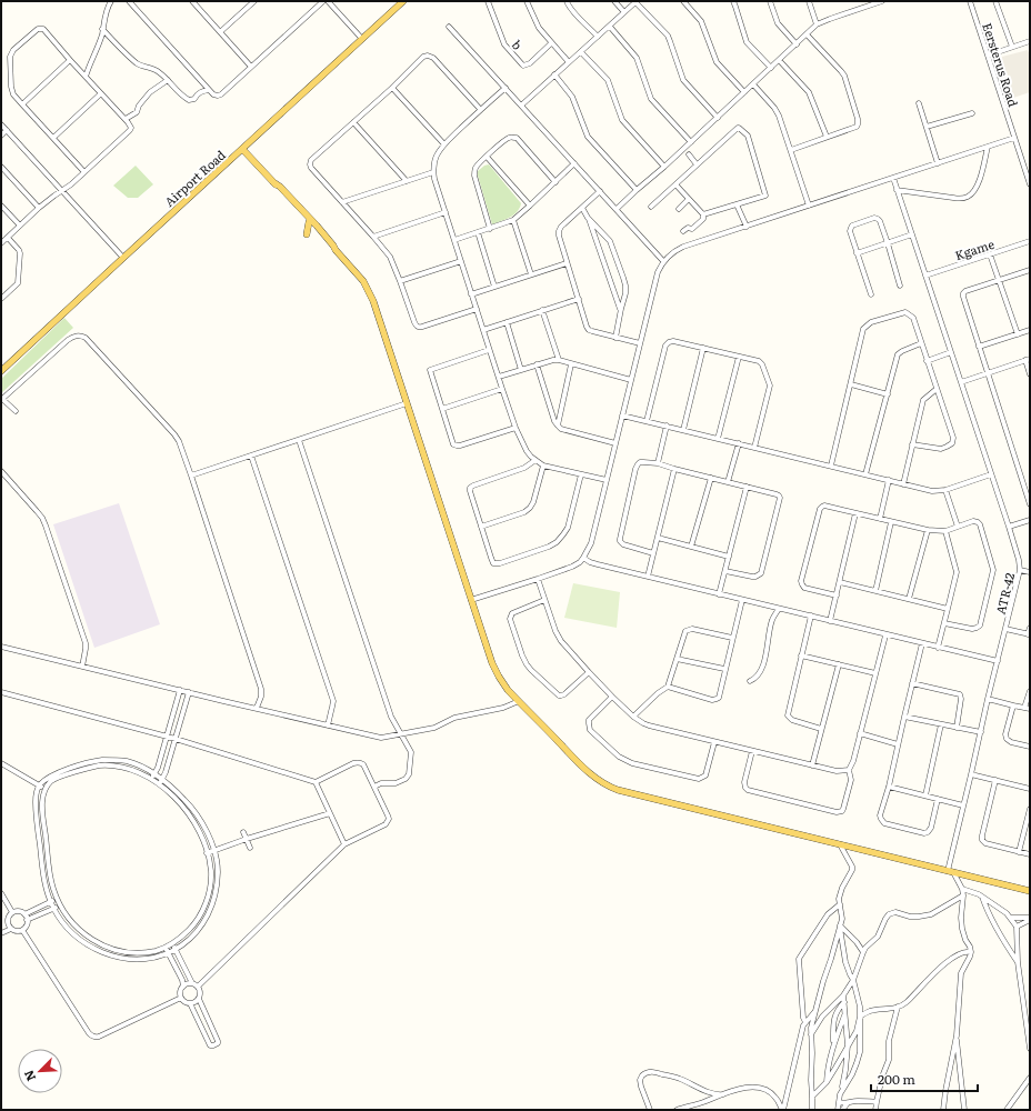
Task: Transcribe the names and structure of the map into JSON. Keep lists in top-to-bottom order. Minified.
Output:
{"streets":{"main road":["Airport Road"],"street":["b","Eersterus Road","Kgame","ATR-42"]},"crossings":[["Kgame","ATR-42"]],"scale_bar":"200 m","north":"bottom left"}
